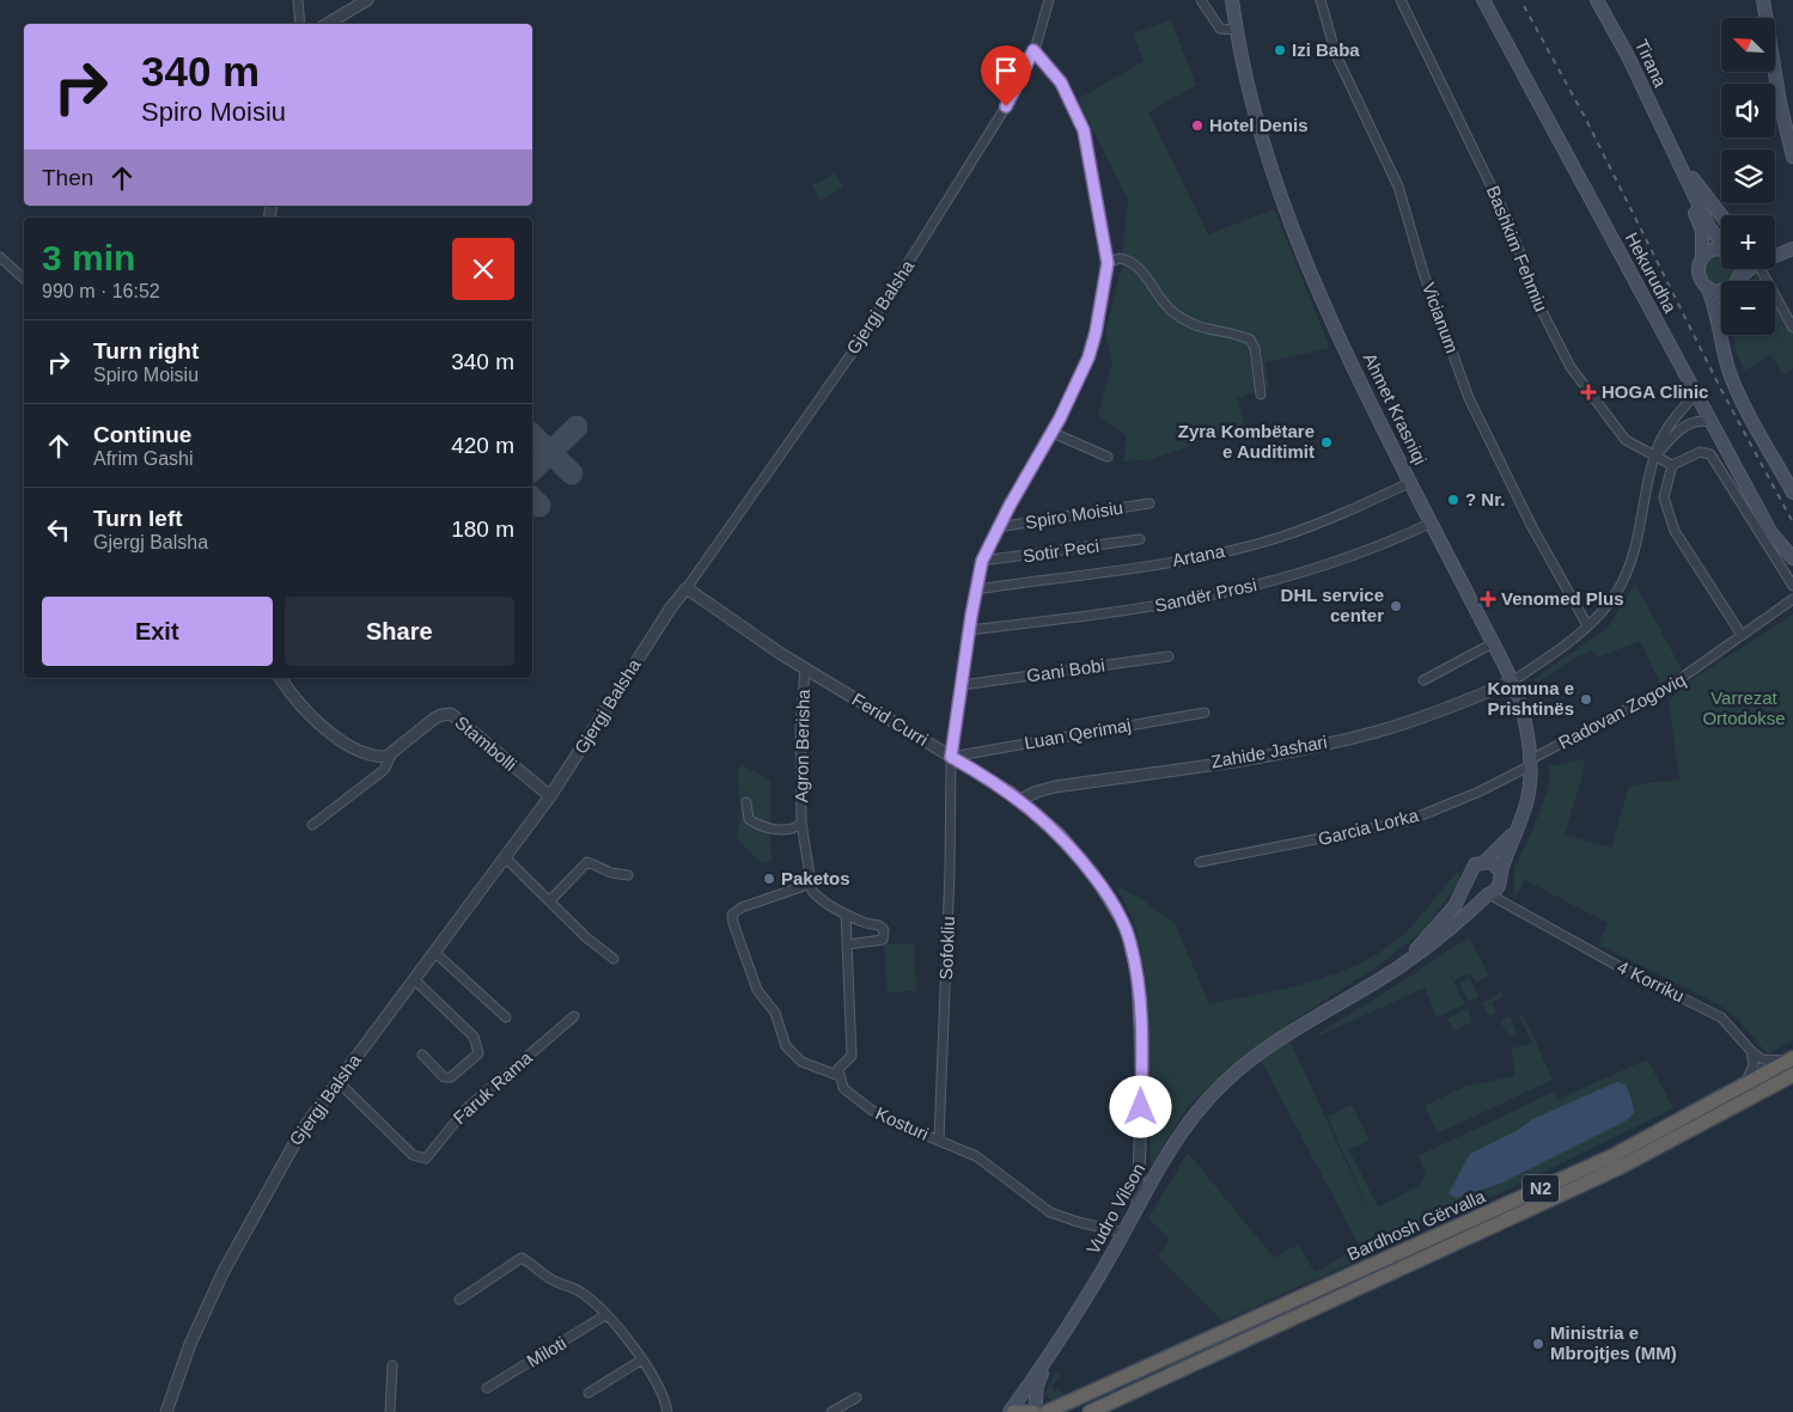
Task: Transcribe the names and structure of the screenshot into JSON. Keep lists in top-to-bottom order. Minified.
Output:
{"streets":{"highway":["N2","Bardhosh Gërvalla"],"main road":["Tirana","Hekurudha","Ahmet Krasniqi","Vudro Vilson"],"street":["Bashkim Fehmiu","Gjergj Balsha","Vicianum","Spiro Moisiu","Sotir Peci","Artana","Sandër Prosi","Gani Bobi","Radovan Zogoviq","Ferid Curri","Luan Qerimaj","Stambolli","Agron Berisha","Zahide Jashari","Garcia Lorka","Sofokliu","4 Korriku","Faruk Rama","Kosturi","Miloti"]},"crossings":[["Gjergj Balsha","Ferid Curri"],["Gjergj Balsha","Stambolli"],["Gjergj Balsha","Faruk Rama"],["Ahmet Krasniqi","Artana"],["Ahmet Krasniqi","Sandër Prosi"],["Ahmet Krasniqi","Radovan Zogoviq"],["Ahmet Krasniqi","Zahide Jashari"],["Ahmet Krasniqi","Garcia Lorka"],["Ahmet Krasniqi","4 Korriku"],["Ahmet Krasniqi","Vudro Vilson"],["Spiro Moisiu","Sotir Peci"],["Spiro Moisiu","Artana"],["Spiro Moisiu","Sandër Prosi"],["Spiro Moisiu","Gani Bobi"],["Spiro Moisiu","Ferid Curri"],["Spiro Moisiu","Luan Qerimaj"],["Spiro Moisiu","Sofokliu"],["Radovan Zogoviq","Garcia Lorka"],["Ferid Curri","Luan Qerimaj"],["Ferid Curri","Agron Berisha"],["Ferid Curri","Zahide Jashari"],["Ferid Curri","Sofokliu"],["Ferid Curri","Vudro Vilson"],["Luan Qerimaj","Sofokliu"],["Sofokliu","Kosturi"],["4 Korriku","Vudro Vilson"],["Kosturi","Vudro Vilson"]],"parks":["Varrezat Ortodokse"],"places":{"other":["Izi Baba","Hotel Denis","Zyra Kombëtare e Auditimit","? Nr.","DHL service center","Komuna e Prishtinës","Paketos","Ministria e Mbrojtjes (MM)"],"health":["HOGA Clinic","Venomed Plus"]},"north":"top left","page":{"map_buttons":["+","−"],"turn":["340 m","Spiro Moisiu"],"then":"Then","heading":["3 min","990 m · 16:52"],"list":[{"name":"Turn right","note":"Spiro Moisiu","value":"340 m"},{"name":"Continue","note":"Afrim Gashi","value":"420 m"},{"name":"Turn left","note":"Gjergj Balsha","value":"180 m"}],"buttons":["Exit","Share"]}}
